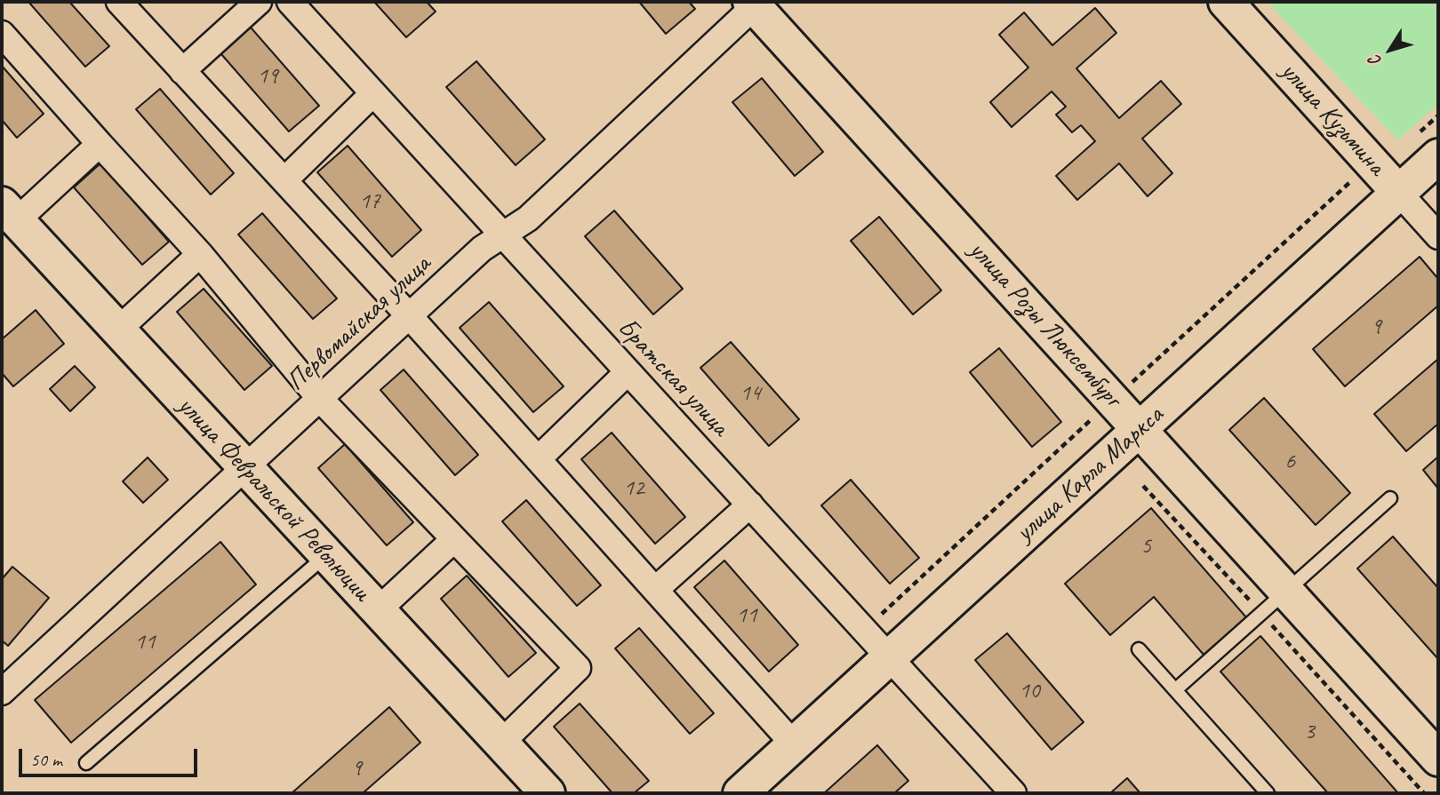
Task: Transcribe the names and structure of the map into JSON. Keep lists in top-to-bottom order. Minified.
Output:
{"streets":{"street":["улица Кузьмина","Первомайская улица","улица Розы Люксембург","Братская улица","улица Карла Маркса","улица Февральской Революции"]},"crossings":[["улица Кузьмина","улица Карла Маркса"],["Первомайская улица","улица Розы Люксембург"],["Первомайская улица","Братская улица"],["Первомайская улица","улица Февральской Революции"],["улица Розы Люксембург","улица Карла Маркса"],["Братская улица","улица Карла Маркса"]],"house_numbers":["19","17","9","14","6","12","5","11","11","10","3","9"],"scale_bar":"50 m","north":"bottom left"}
